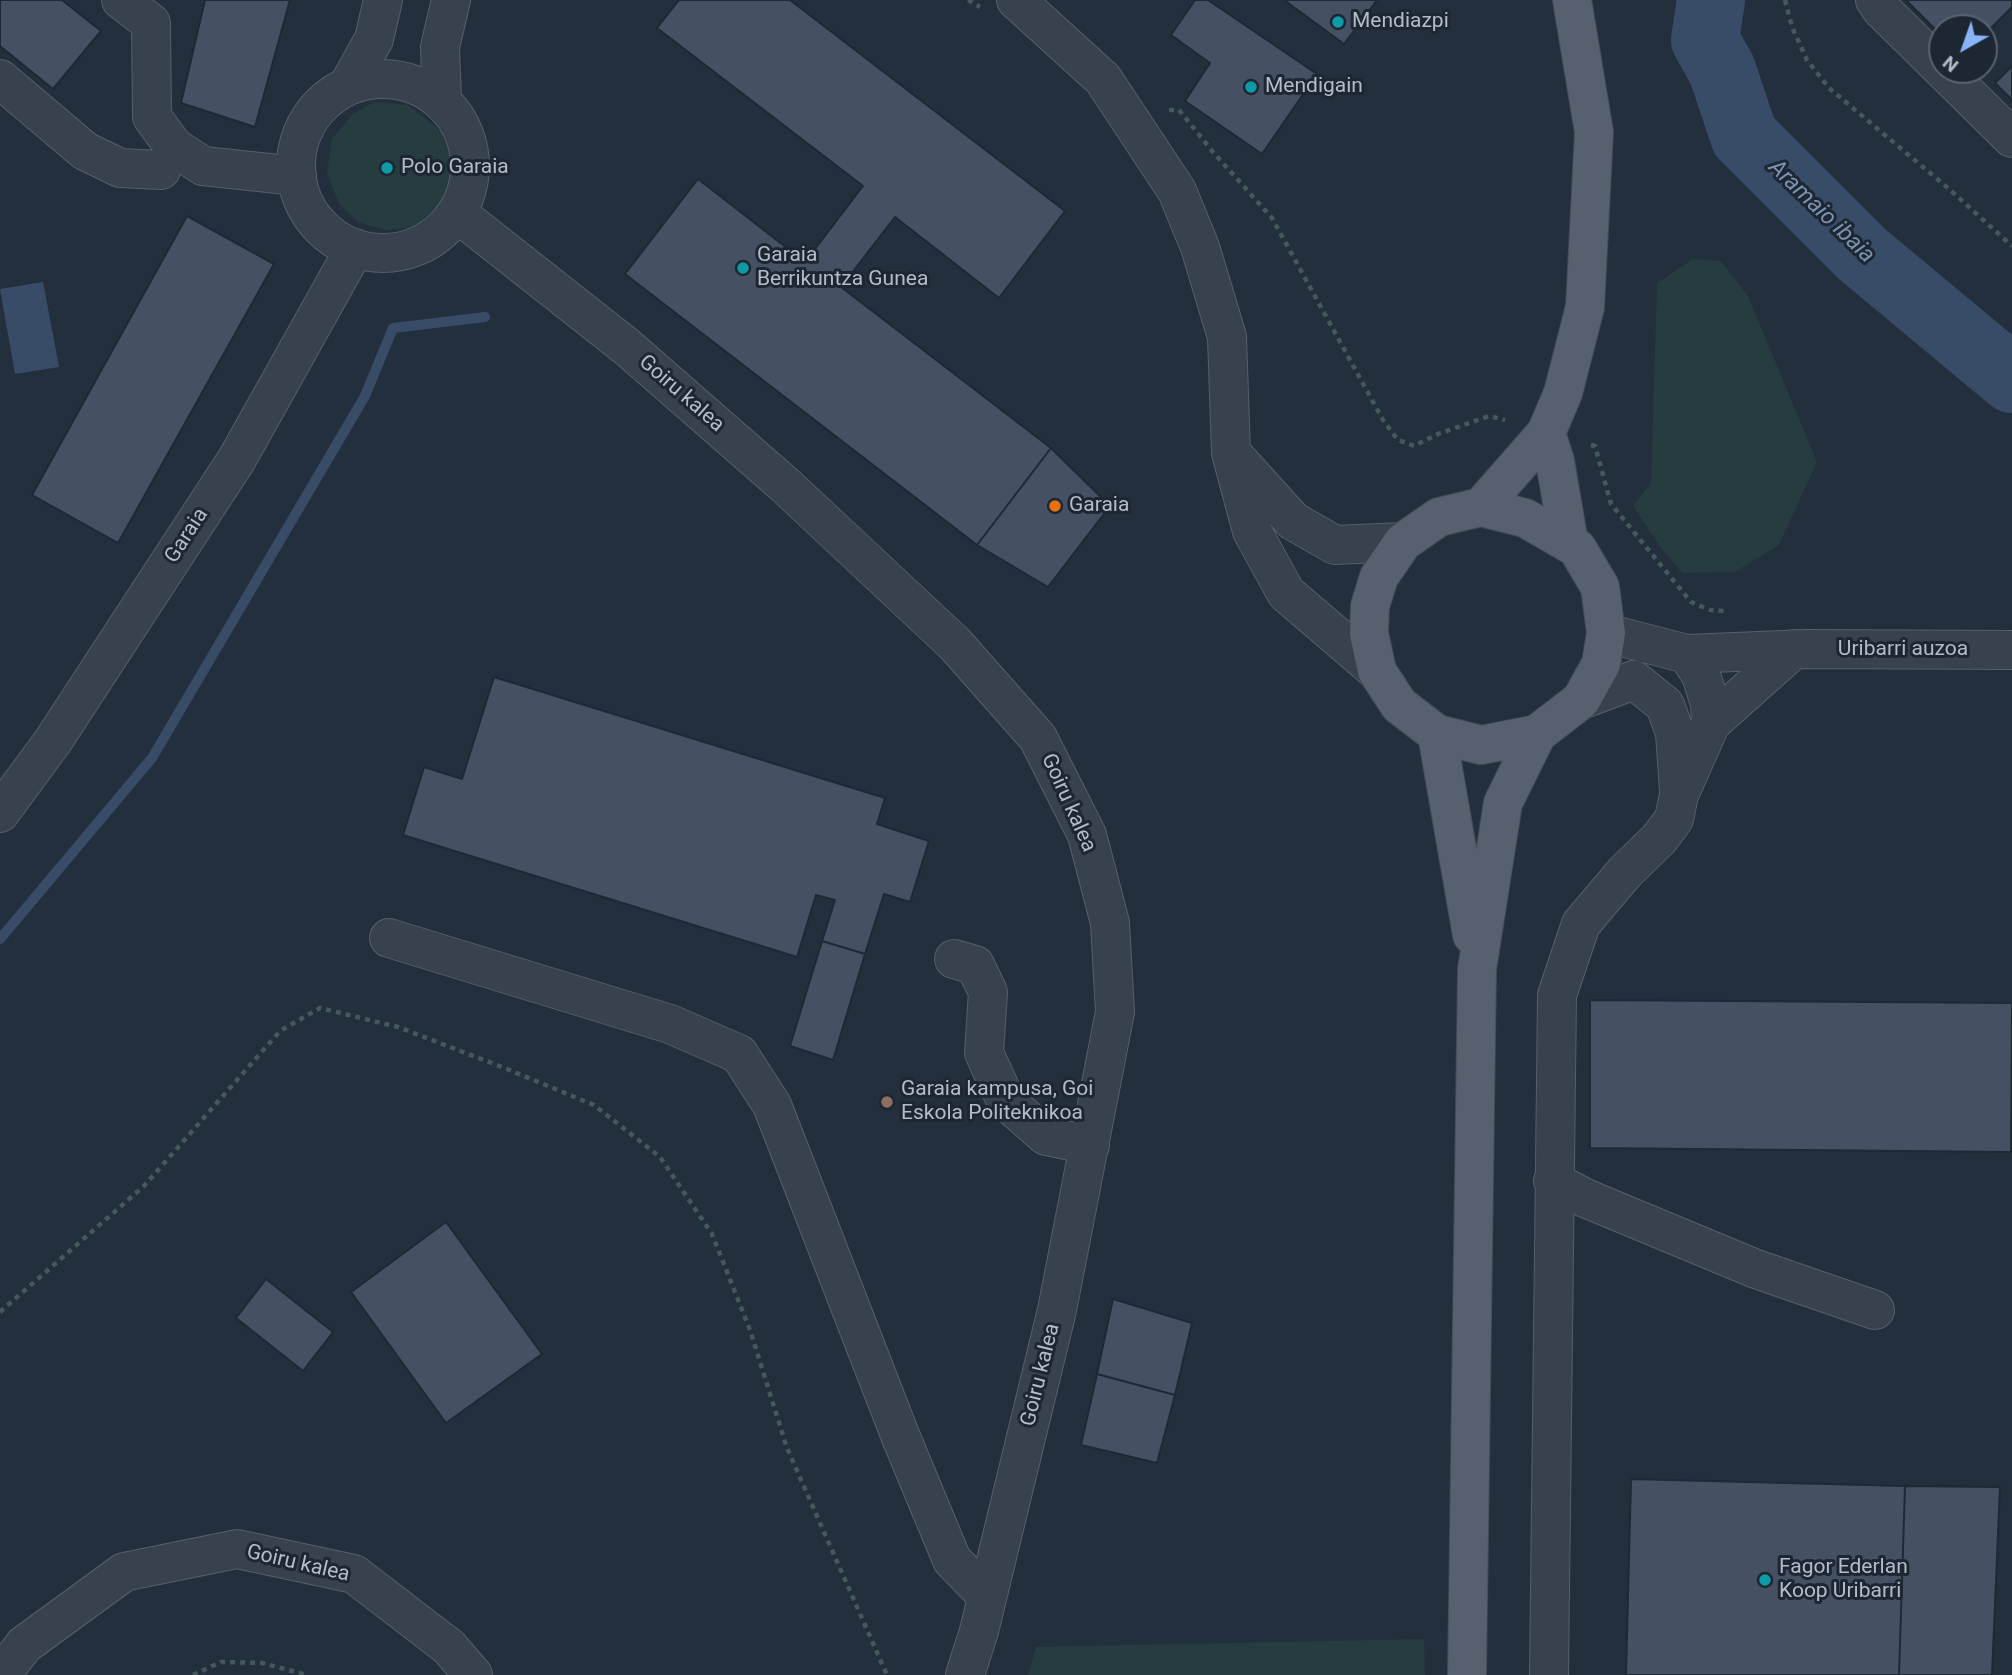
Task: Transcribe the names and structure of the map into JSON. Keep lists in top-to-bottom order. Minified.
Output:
{"streets":{"street":["Goiru kalea","Garaia","Uribarri auzoa"]},"crossings":[["Goiru kalea","Garaia"]],"water":["Aramaio ibaia"],"places":["Mendiazpi","Mendigain","Polo Garaia","Garaia Berrikuntza Gunea","Garaia","Garaia kampusa, Goi Eskola Politeknikoa","Fagor Ederlan Koop Uribarri"],"north":"bottom left"}
